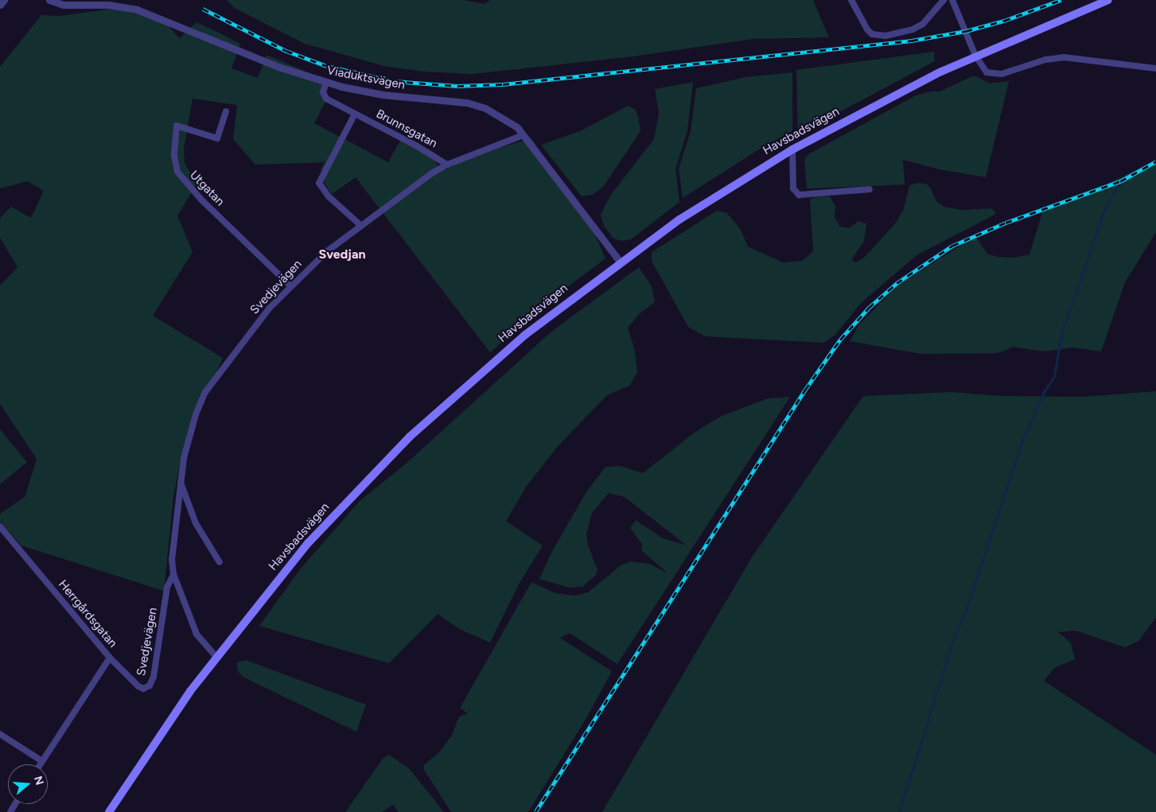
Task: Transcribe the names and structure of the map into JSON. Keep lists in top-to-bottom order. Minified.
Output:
{"streets":{"main road":["Havsbadsvägen"],"street":["Viaduktsvägen","Brunnsgatan","Utgatan","Svedjevägen","Herrgårdsgatan"]},"crossings":[["Viaduktsvägen","Brunnsgatan"],["Viaduktsvägen","Havsbadsvägen"],["Viaduktsvägen","Svedjevägen"],["Brunnsgatan","Svedjevägen"],["Havsbadsvägen","Svedjevägen"],["Utgatan","Svedjevägen"],["Svedjevägen","Herrgårdsgatan"]],"districts":["Svedjan"],"north":"right"}
